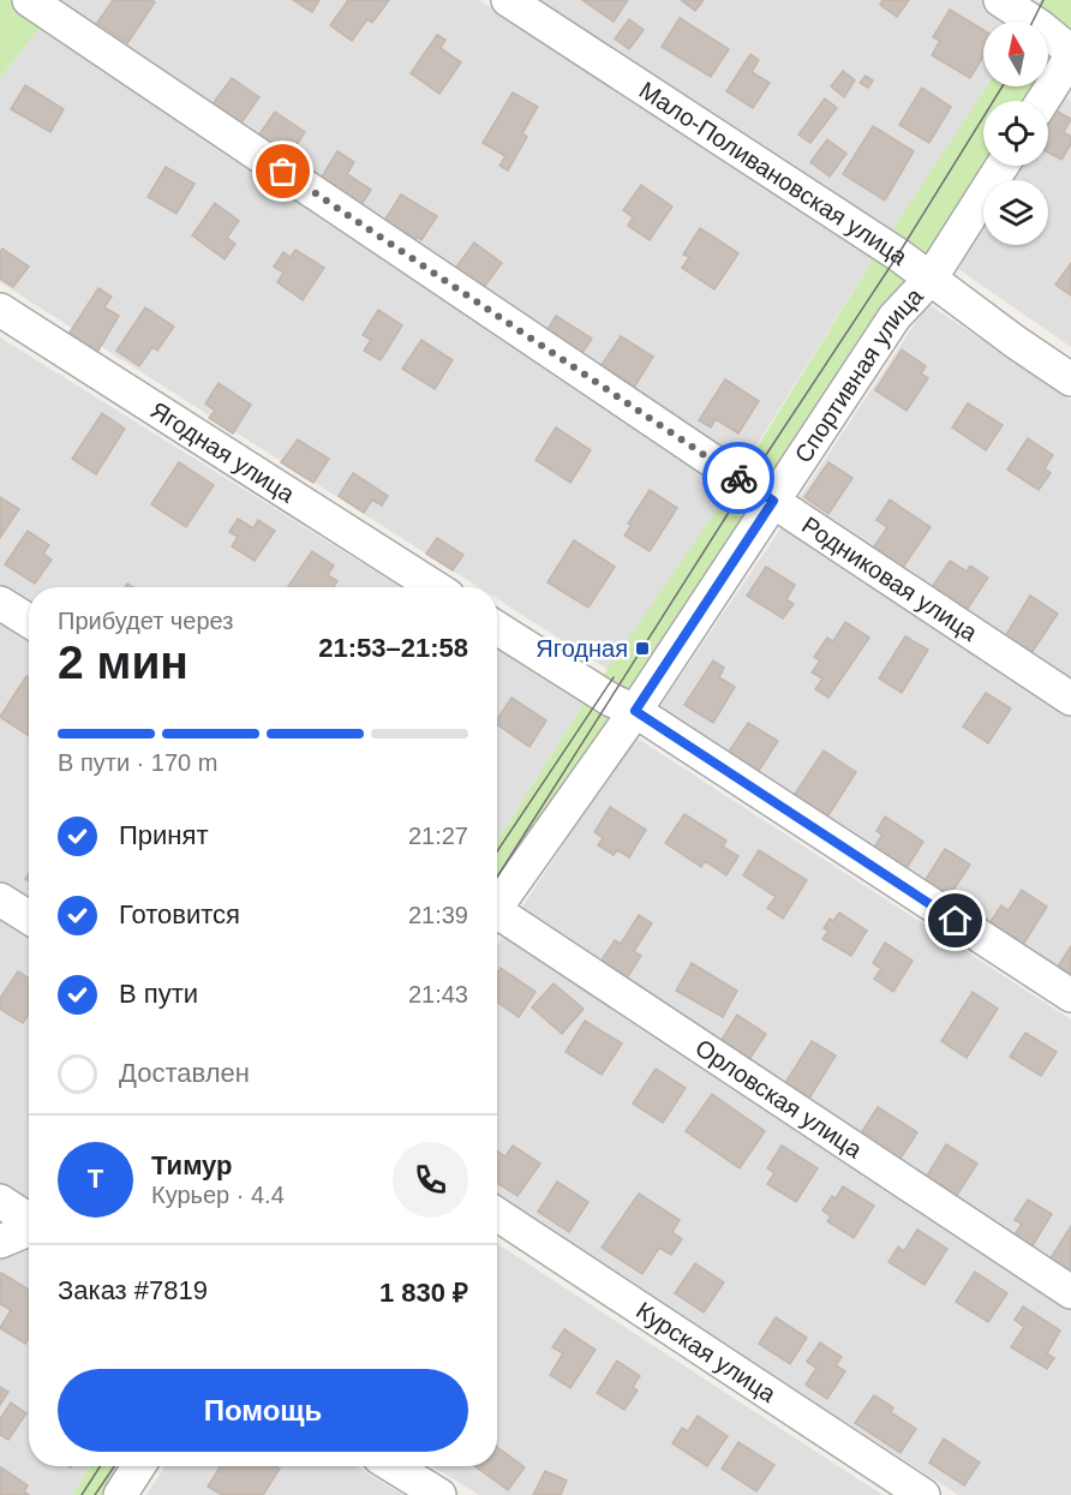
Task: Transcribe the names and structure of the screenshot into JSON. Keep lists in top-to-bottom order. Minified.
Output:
{"streets":{"street":["Мало-Поливановская улица","Спортивная улица","Ягодная улица","Родниковая улица","Орловская улица","Курская улица"]},"crossings":[["Мало-Поливановская улица","Спортивная улица"],["Спортивная улица","Родниковая улица"]],"places":{"transit":["Ягодная"]},"north":"top","page":{"heading":["2 мин","Прибудет через","21:53–21:58"],"panel":["Тимур","Курьер · 4.4","Заказ #7819","1 830 ₽"],"bar":"В пути · 170 m","list":[["Принят","21:27"],["Готовится","21:39"],["В пути","21:43"],"Доставлен"],"round":"Т","buttons":"Помощь"}}
